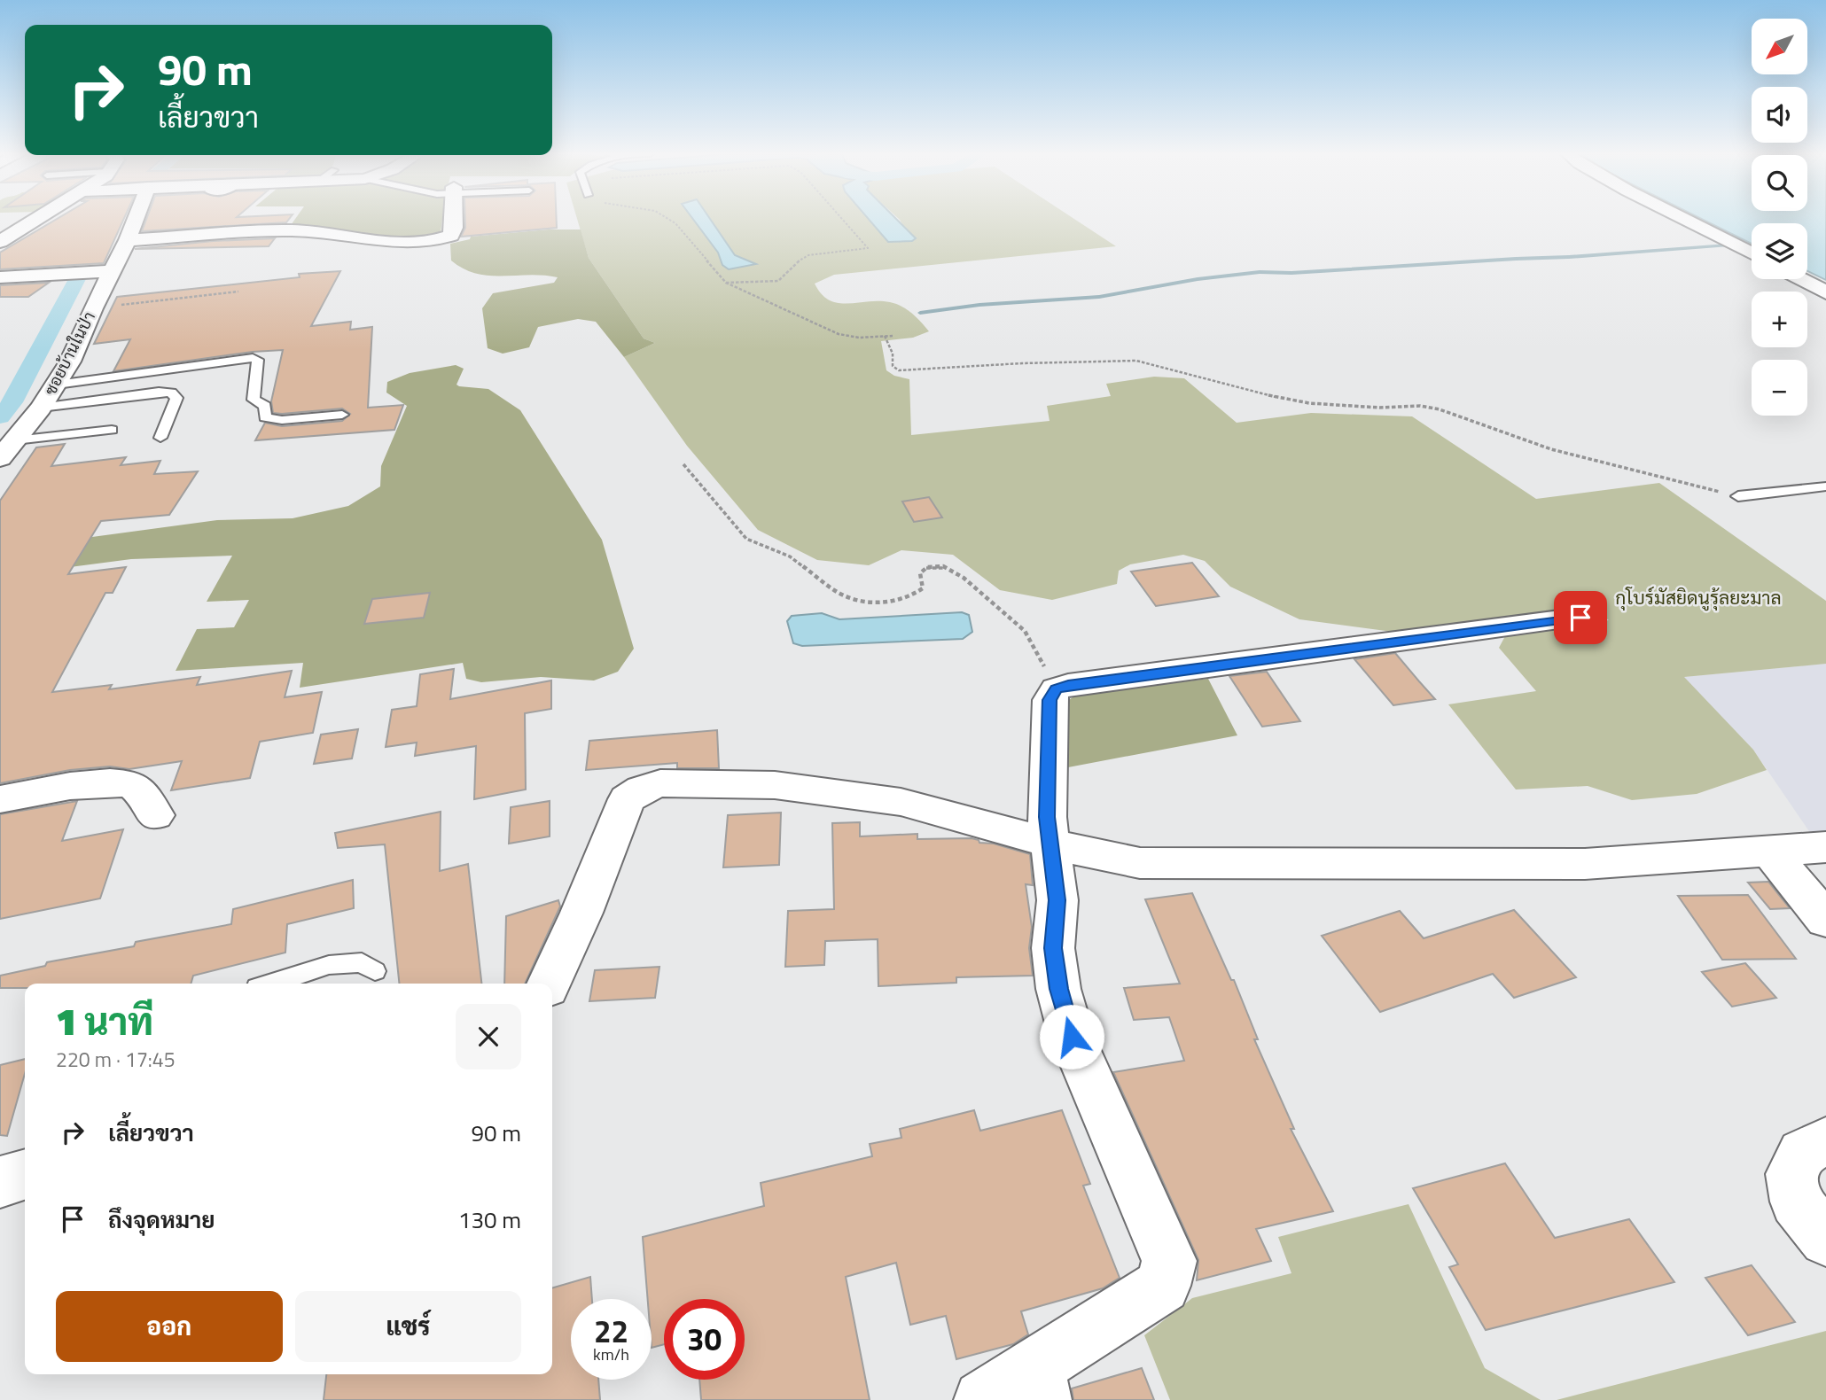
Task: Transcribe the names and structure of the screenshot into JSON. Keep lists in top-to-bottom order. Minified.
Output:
{"streets":{"street":["ซอยบ้านในป่า"]},"parks":["กุโบร์มัสยิดนูรุ้ลยะมาล"],"north":"bottom left","page":{"map_buttons":["+","−"],"turn":["90 m","เลี้ยวขวา"],"heading":["1 นาที","220 m · 17:45"],"list":[{"name":"เลี้ยวขวา","value":"90 m"},{"name":"ถึงจุดหมาย","value":"130 m"}],"buttons":["ออก","แชร์"],"speed":"22 km/h","limit":"30"}}
